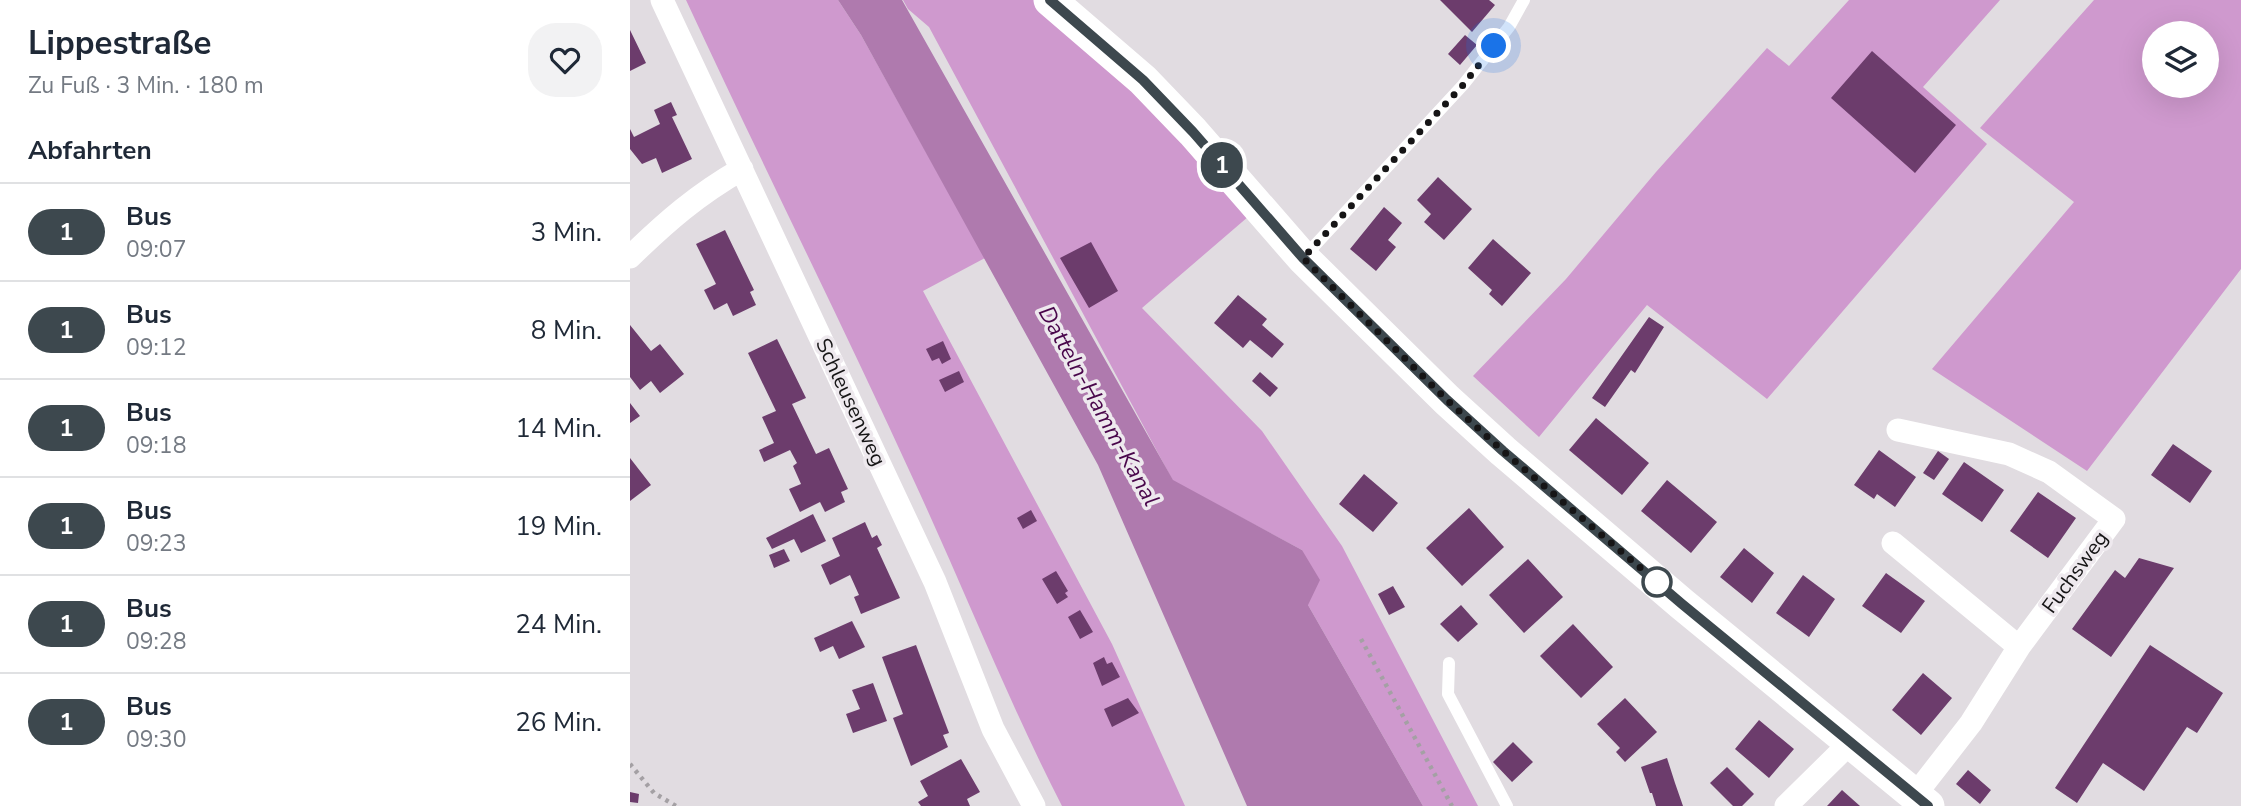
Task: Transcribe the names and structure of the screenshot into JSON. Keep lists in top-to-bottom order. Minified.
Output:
{"streets":{"street":["Schleusenweg","Fuchsweg"]},"water":["Datteln-Hamm-Kanal"],"lines":["bus line 1"],"page":{"heading":[["Lippestraße","Zu Fuß · 3 Min. · 180 m"],"Abfahrten"],"on_map":"1","list":[{"mark":"1","name":"Bus","note":"09:07","value":"3 Min."},{"mark":"1","name":"Bus","note":"09:12","value":"8 Min."},{"mark":"1","name":"Bus","note":"09:18","value":"14 Min."},{"mark":"1","name":"Bus","note":"09:23","value":"19 Min."},{"mark":"1","name":"Bus","note":"09:28","value":"24 Min."},{"mark":"1","name":"Bus","note":"09:30","value":"26 Min."}]}}
